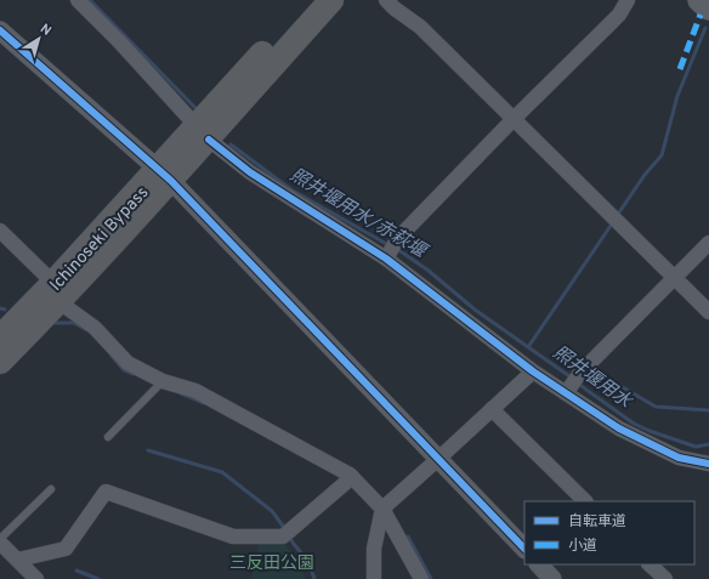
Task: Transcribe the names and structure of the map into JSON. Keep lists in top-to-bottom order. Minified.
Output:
{"streets":{"highway":["Ichinoseki Bypass"]},"water":["照井堰用水/赤萩堰","照井堰用水"],"parks":["三反田公園"],"legend":["自転車道","小道"],"north":"top right"}
